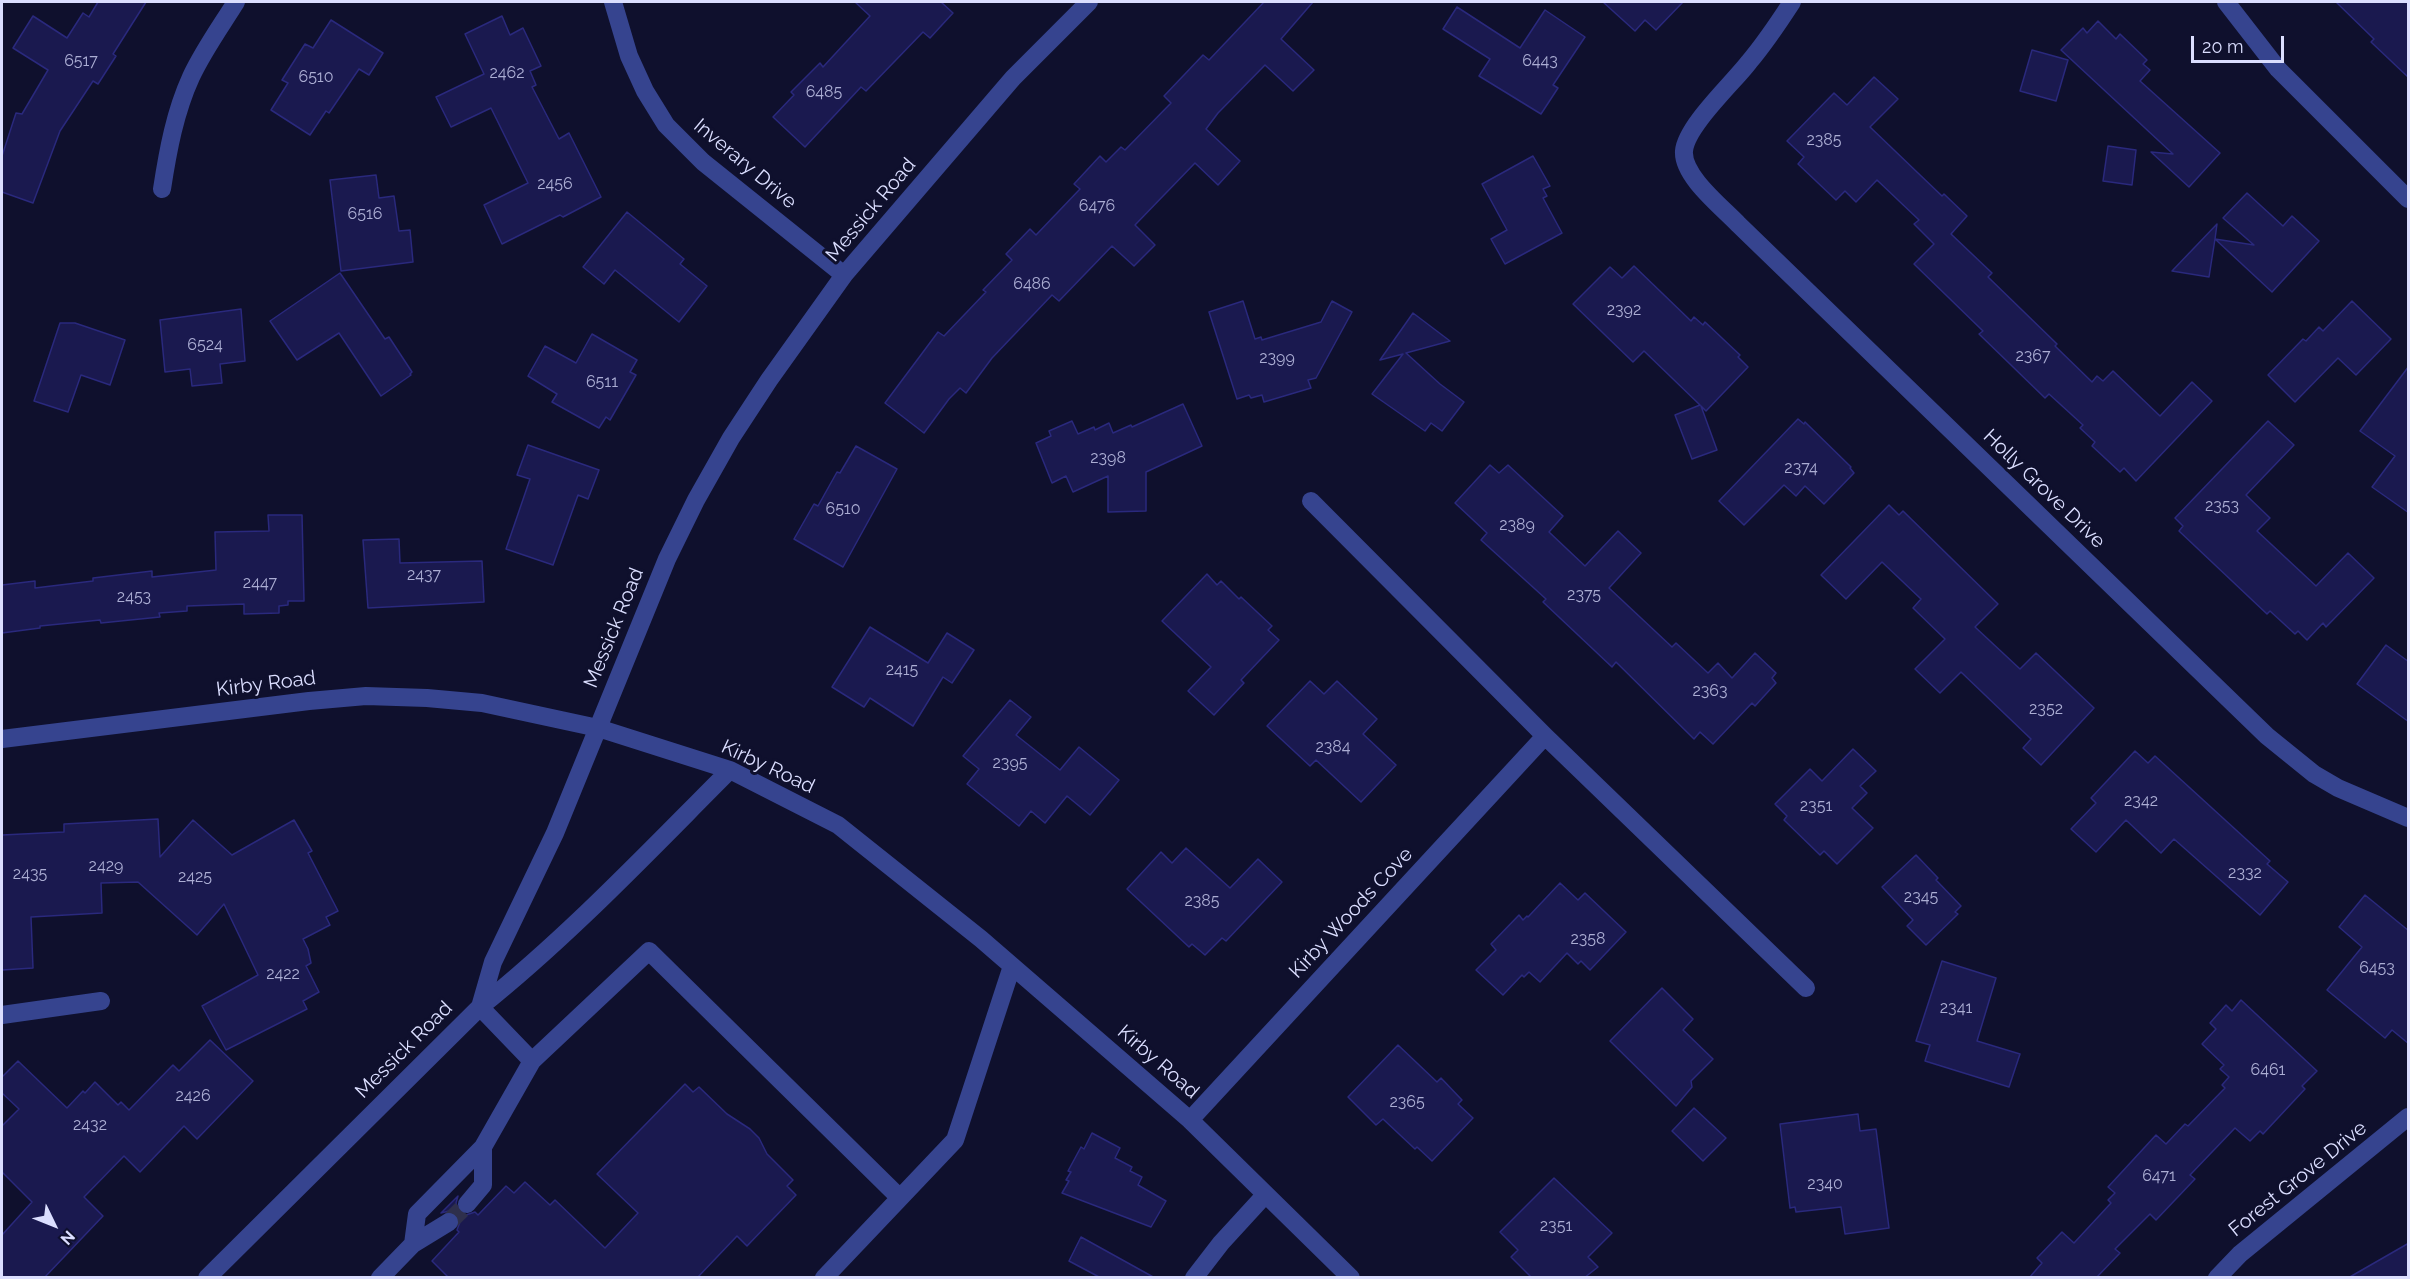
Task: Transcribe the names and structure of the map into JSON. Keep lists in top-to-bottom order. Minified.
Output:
{"streets":{"street":["Inverary Drive","Messick Road","Holly Grove Drive","Kirby Road","Kirby Woods Cove","Forest Grove Drive"]},"crossings":[["Inverary Drive","Messick Road"],["Messick Road","Kirby Road"],["Kirby Road","Kirby Woods Cove"]],"house_numbers":["6517","6443","2462","6510","6485","2385","2456","6476","6516","6486","2392","6524","2367","2399","6511","2398","2374","2353","6510","2389","2437","2447","2375","2453","2415","2363","2352","2384","2395","2342","2351","2429","2332","2435","2425","2345","2385","2358","6453","2422","2341","6461","2426","2365","2432","6471","2340","2351"],"scale_bar":"20 m","north":"bottom right"}
